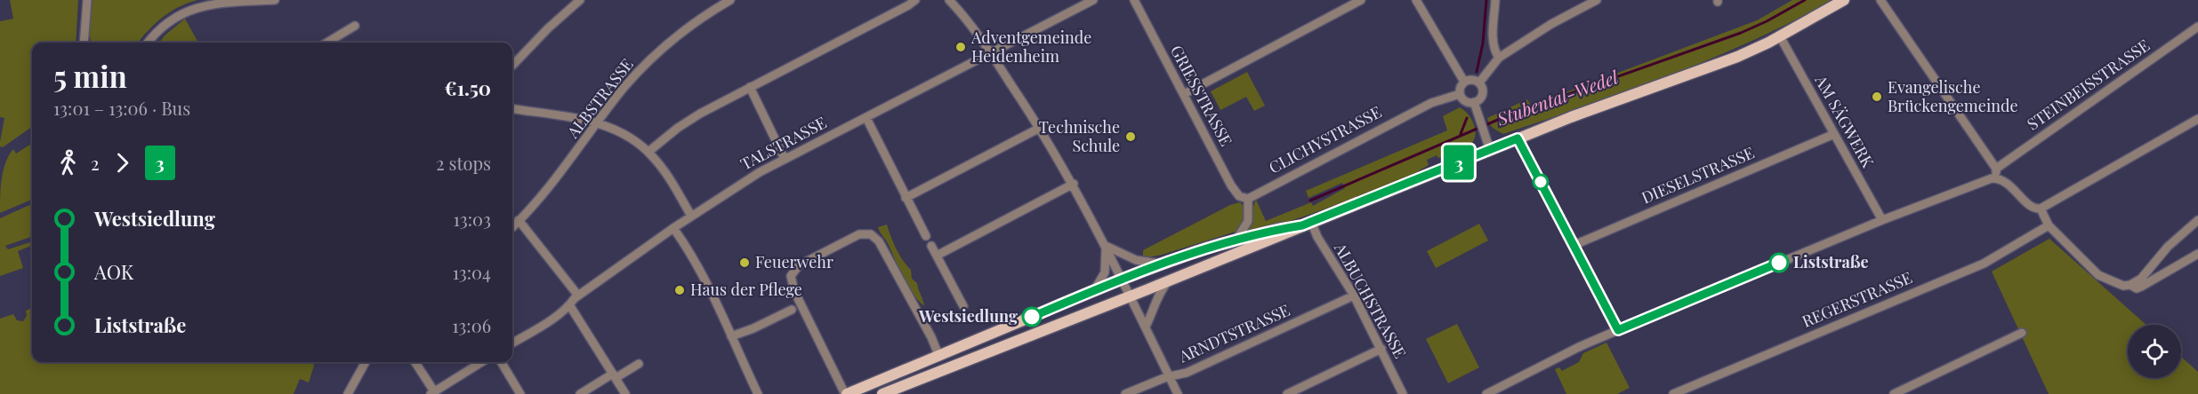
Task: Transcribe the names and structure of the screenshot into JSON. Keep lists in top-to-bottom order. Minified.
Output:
{"streets":{"street":["STEINBEISSTRASSE","GRIESSTRASSE","ALBSTRASSE","AM SÄGWERK","CLICHYSTRASSE","TALSTRASSE","DIESELSTRASSE","REGERSTRASSE","ALBUCHSTRASSE","ARNDTSTRASSE"]},"crossings":[["GRIESSTRASSE","CLICHYSTRASSE"],["AM SÄGWERK","DIESELSTRASSE"],["ALBUCHSTRASSE","ARNDTSTRASSE"]],"water":["Stubental-Wedel"],"places":["Adventgemeinde Heidenheim","Evangelische Brückengemeinde","Technische Schule","Feuerwehr","Liststraße","Haus der Pflege","Westsiedlung"],"lines":["bus line 3"],"page":{"on_map":"3","heading":["5 min","13:01 – 13:06 · Bus","€1.50"],"legs":["2","3","2 stops"],"list":[{"name":"Westsiedlung","value":"13:03"},{"name":"AOK","value":"13:04"},{"name":"Liststraße","value":"13:06"}]}}
